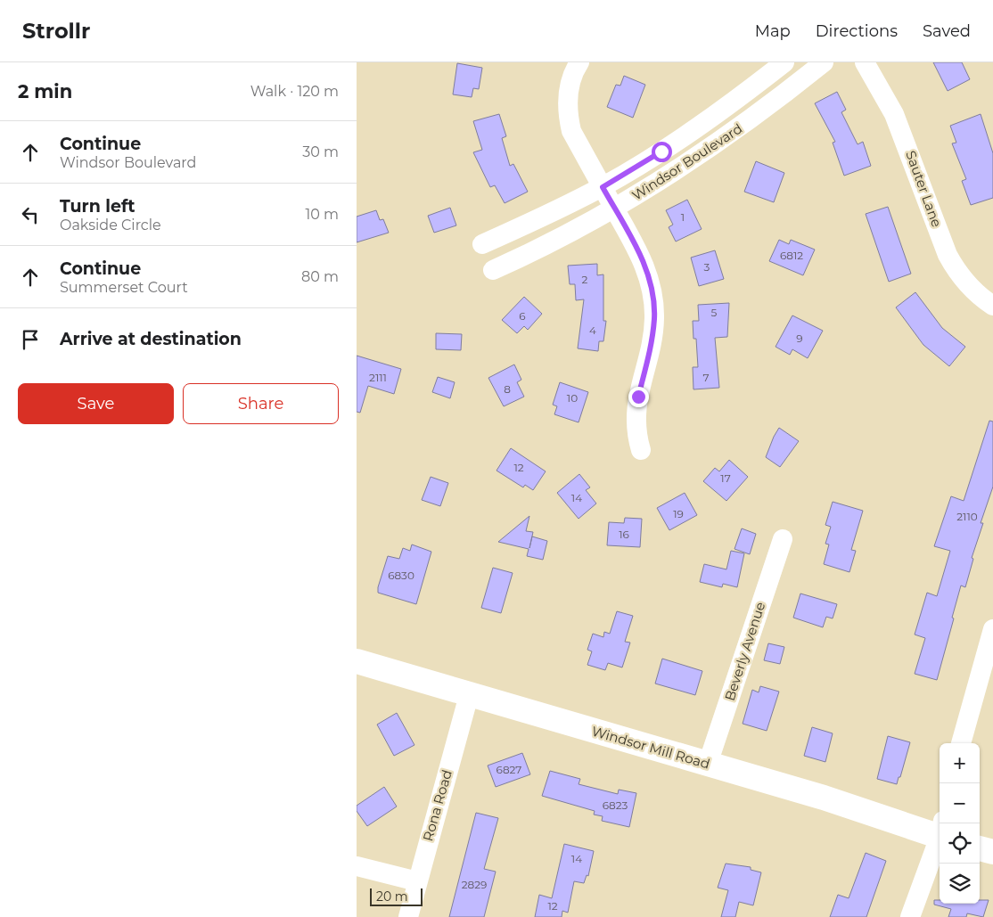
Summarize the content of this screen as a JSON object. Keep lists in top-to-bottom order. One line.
{"streets":{"main road":["Windsor Mill Road"],"street":["Windsor Boulevard","Sauter Lane","Beverly Avenue","Rona Road"]},"crossings":[["Beverly Avenue","Windsor Mill Road"],["Windsor Mill Road","Rona Road"]],"house_numbers":["1","6812","3","2","5","6","4","9","2111","7","8","10","12","17","14","19","2110","16","6830","6827","6823","14","2829","12"],"scale_bar":"20 m","page":{"header":"Strollr","nav":["Map","Directions","Saved"],"heading":["2 min","Walk · 120 m"],"list":[["Continue","Windsor Boulevard","30 m"],["Turn left","Oakside Circle","10 m"],["Continue","Summerset Court","80 m"],"Arrive at destination"],"buttons":["Save","Share"],"map_buttons":["+","−"],"scale":"20 m"}}
